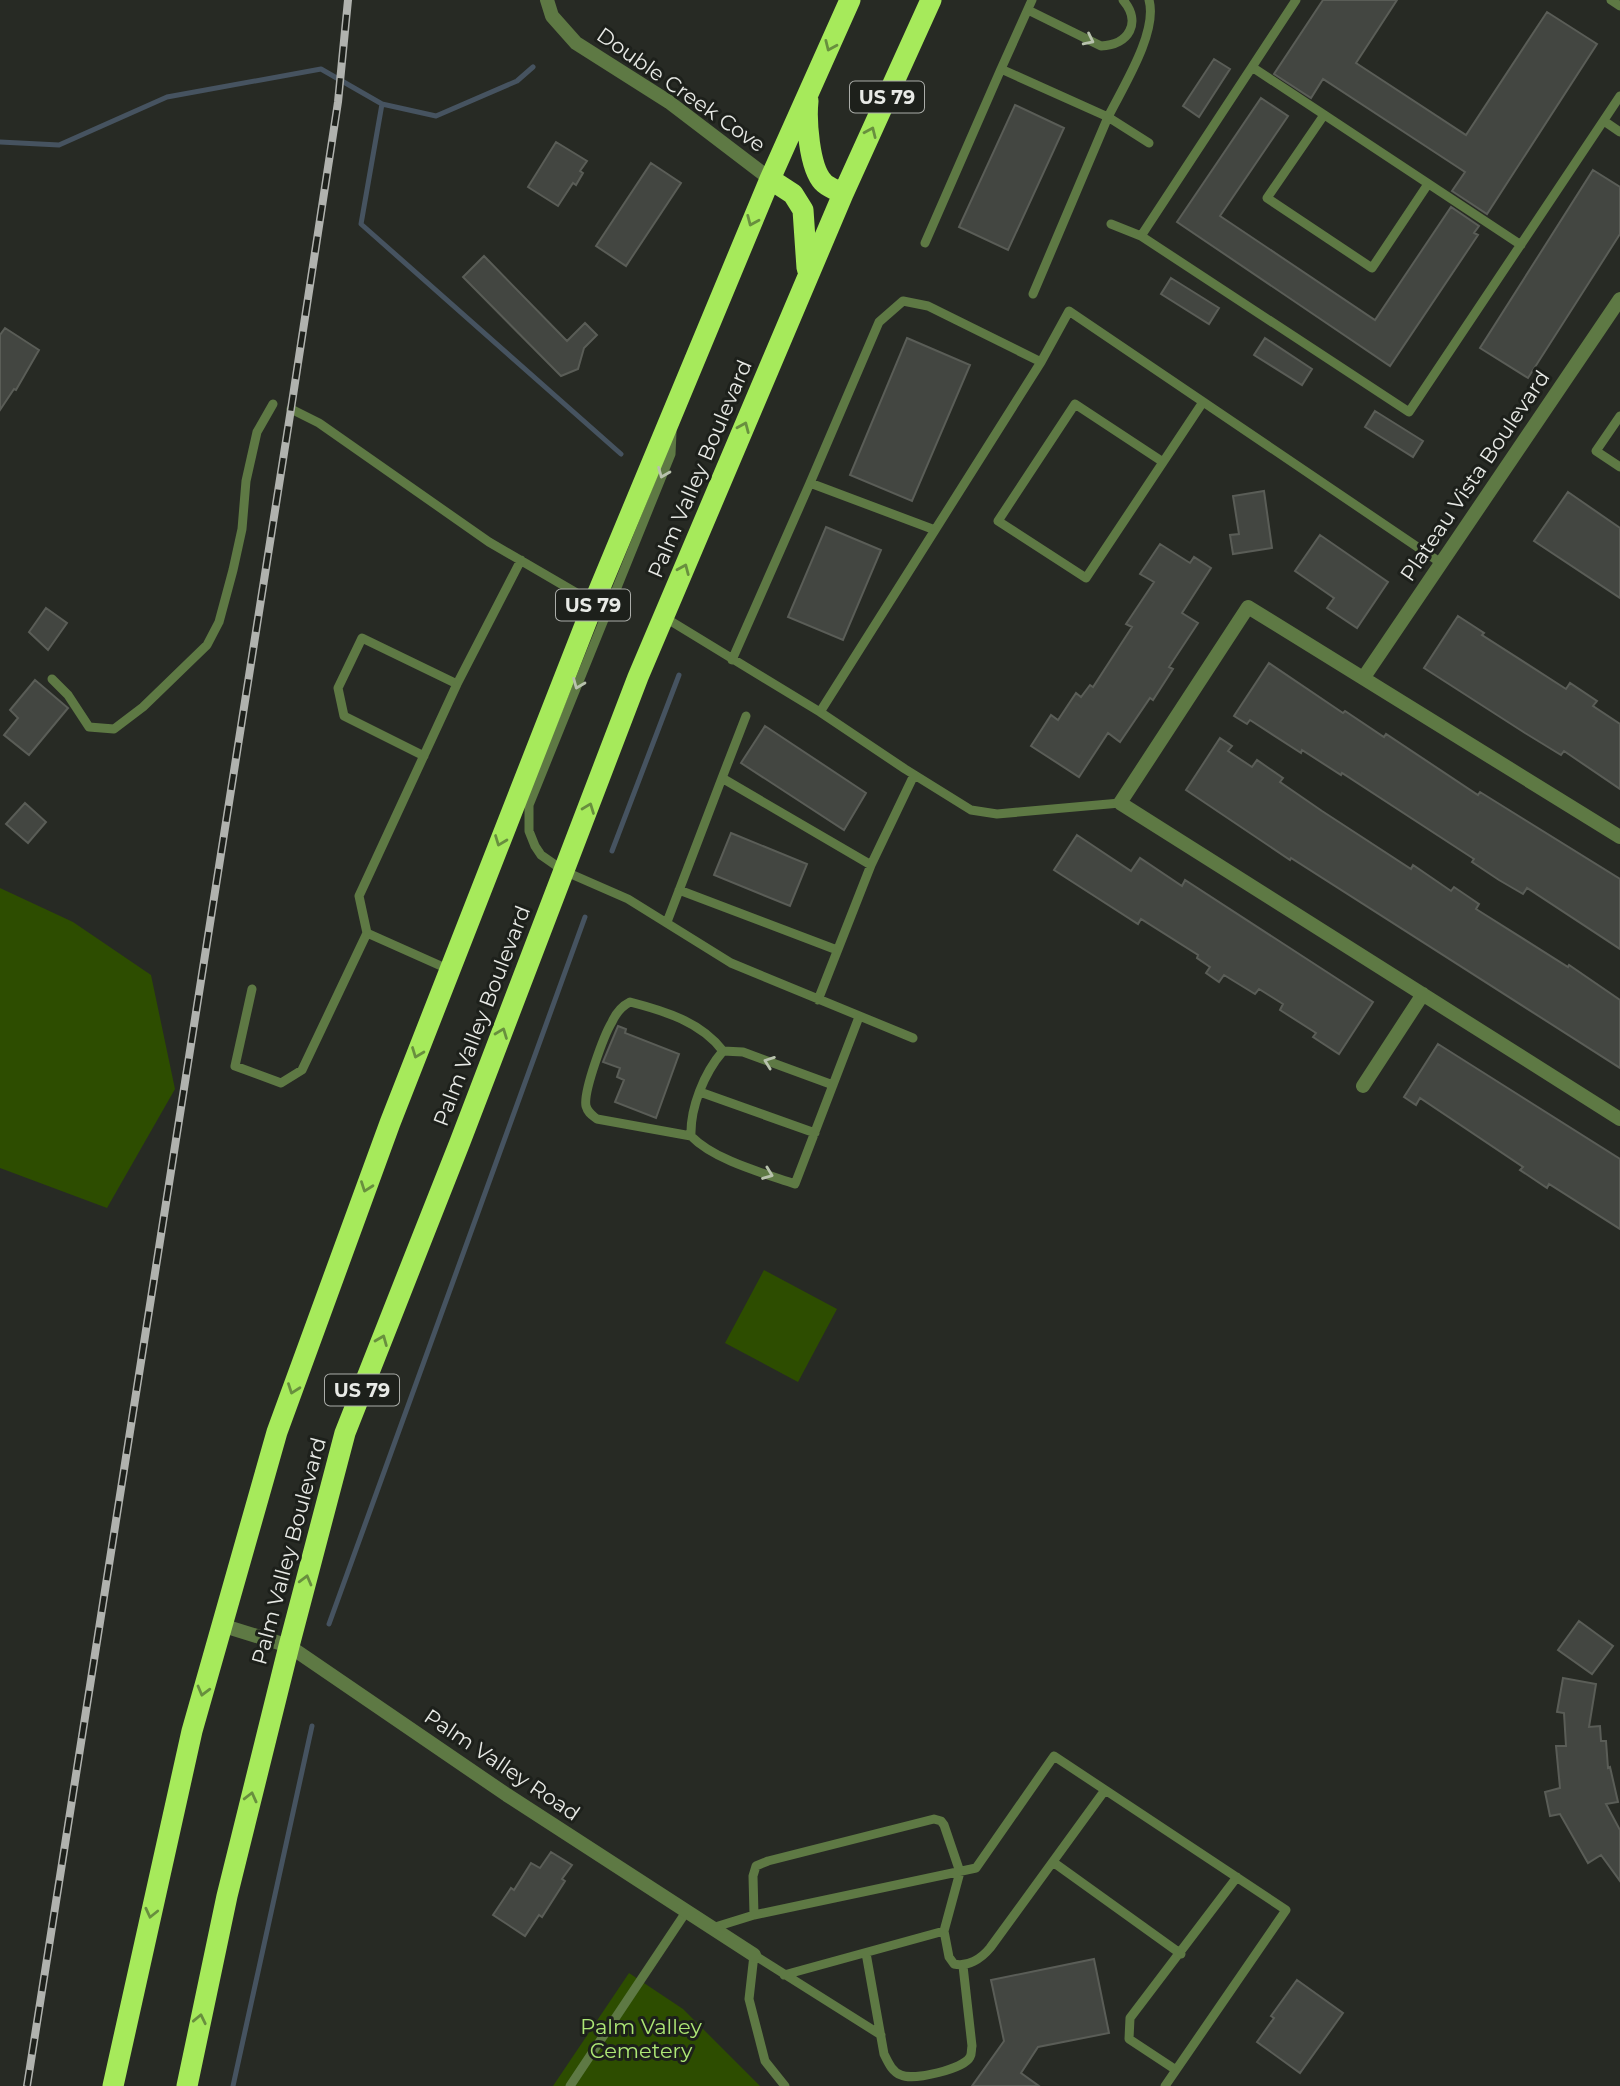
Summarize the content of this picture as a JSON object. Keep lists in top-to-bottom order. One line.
{"streets":{"highway":["US 79","Palm Valley Boulevard"],"street":["Double Creek Cove","Plateau Vista Boulevard","Palm Valley Road"]},"crossings":[["Double Creek Cove","Palm Valley Boulevard"],["Palm Valley Boulevard","Palm Valley Road"]],"parks":["Palm Valley Cemetery"]}
